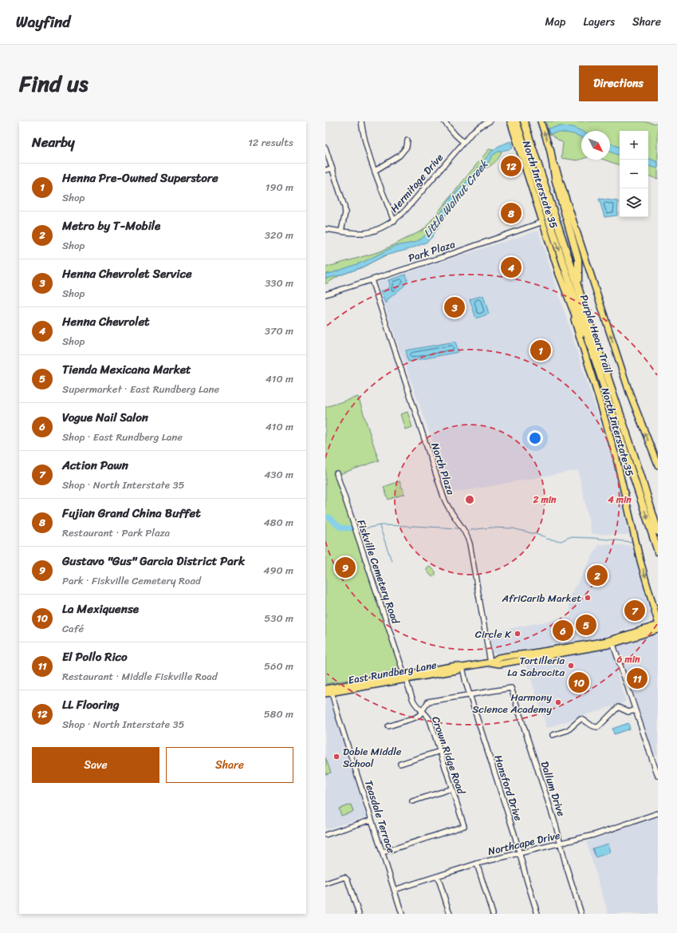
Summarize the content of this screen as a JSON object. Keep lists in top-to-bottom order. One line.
{"streets":{"highway":["Purple Heart Trail"],"main road":["North Interstate 35","East Rundberg Lane"],"street":["Hermitage Drive","Park Plaza","North Plaza","Fiskville Cemetery Road","Crown Ridge Road","Hansford Drive","Dallum Drive","Teasdale Terrace","Northcape Drive"]},"crossings":[["North Interstate 35","Park Plaza"],["Park Plaza","North Plaza"],["North Plaza","East Rundberg Lane"],["Fiskville Cemetery Road","East Rundberg Lane"],["Fiskville Cemetery Road","Crown Ridge Road"],["East Rundberg Lane","Crown Ridge Road"],["East Rundberg Lane","Hansford Drive"],["East Rundberg Lane","Teasdale Terrace"],["Crown Ridge Road","Teasdale Terrace"],["Hansford Drive","Dallum Drive"],["Hansford Drive","Northcape Drive"],["Dallum Drive","Northcape Drive"],["Teasdale Terrace","Northcape Drive"]],"water":["Little Walnut Creek"],"places":["AfriCarib Market","Circle K","Tortilleria La Sabrocita","Harmony Science Academy","Dobie Middle School"],"north":"bottom right","page":{"header":"Wayfind","nav":["Map","Layers","Share"],"title":"Find us","buttons":["Directions",["Save","Share"]],"heading":["Nearby","12 results"],"map_buttons":["+","−"],"pins":["12","8","4","3","1","9","2","7","5","6","11","10"],"list":[{"mark":"1","name":"Henna Pre-Owned Superstore","note":"Shop","value":"190 m"},{"mark":"2","name":"Metro by T-Mobile","note":"Shop","value":"320 m"},{"mark":"3","name":"Henna Chevrolet Service","note":"Shop","value":"330 m"},{"mark":"4","name":"Henna Chevrolet","note":"Shop","value":"370 m"},{"mark":"5","name":"Tienda Mexicana Market","note":"Supermarket · East Rundberg Lane","value":"410 m"},{"mark":"6","name":"Vogue Nail Salon","note":"Shop · East Rundberg Lane","value":"410 m"},{"mark":"7","name":"Action Pawn","note":"Shop · North Interstate 35","value":"430 m"},{"mark":"8","name":"Fujian Grand China Buffet","note":"Restaurant · Park Plaza","value":"480 m"},{"mark":"9","name":"Gustavo \"Gus\" Garcia District Park","note":"Park · Fiskville Cemetery Road","value":"490 m"},{"mark":"10","name":"La Mexiquense","note":"Café","value":"530 m"},{"mark":"11","name":"El Pollo Rico","note":"Restaurant · Middle Fiskville Road","value":"560 m"},{"mark":"12","name":"LL Flooring","note":"Shop · North Interstate 35","value":"580 m"}]},"rings":["2 min","4 min","6 min"]}
